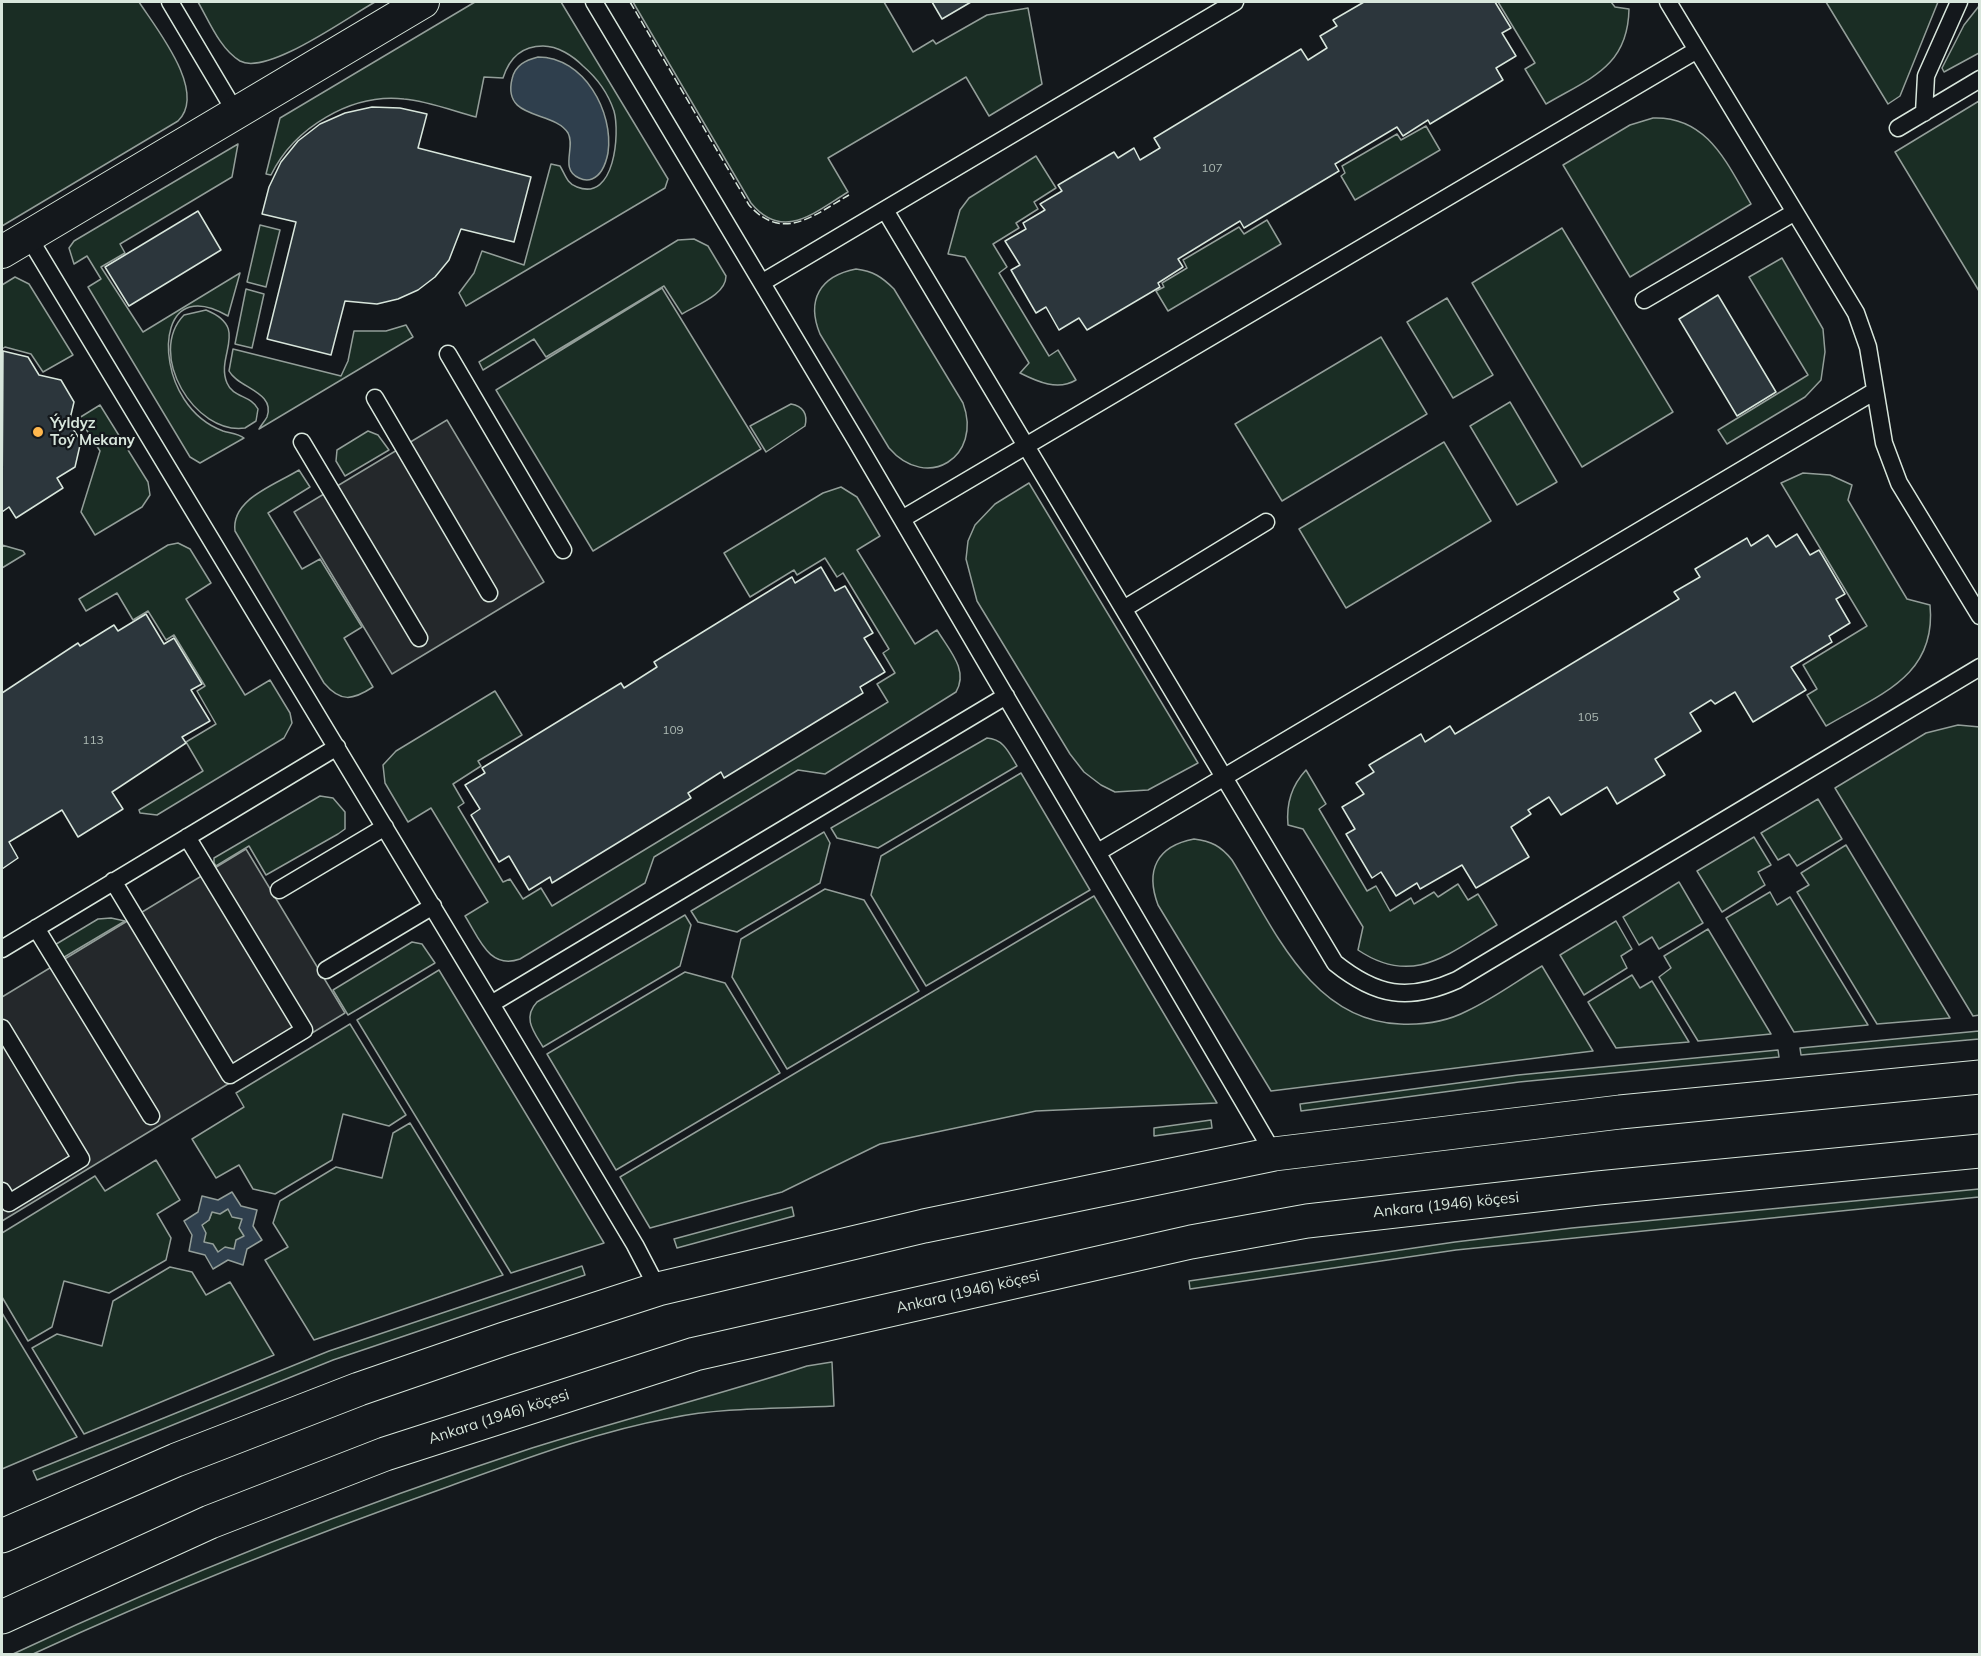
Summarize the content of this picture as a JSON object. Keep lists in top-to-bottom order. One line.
{"streets":{"main road":["Ankara (1946) köçesi"]},"places":["Ýyldyz Toý Mekany"],"house_numbers":["107","105","109","113"]}
